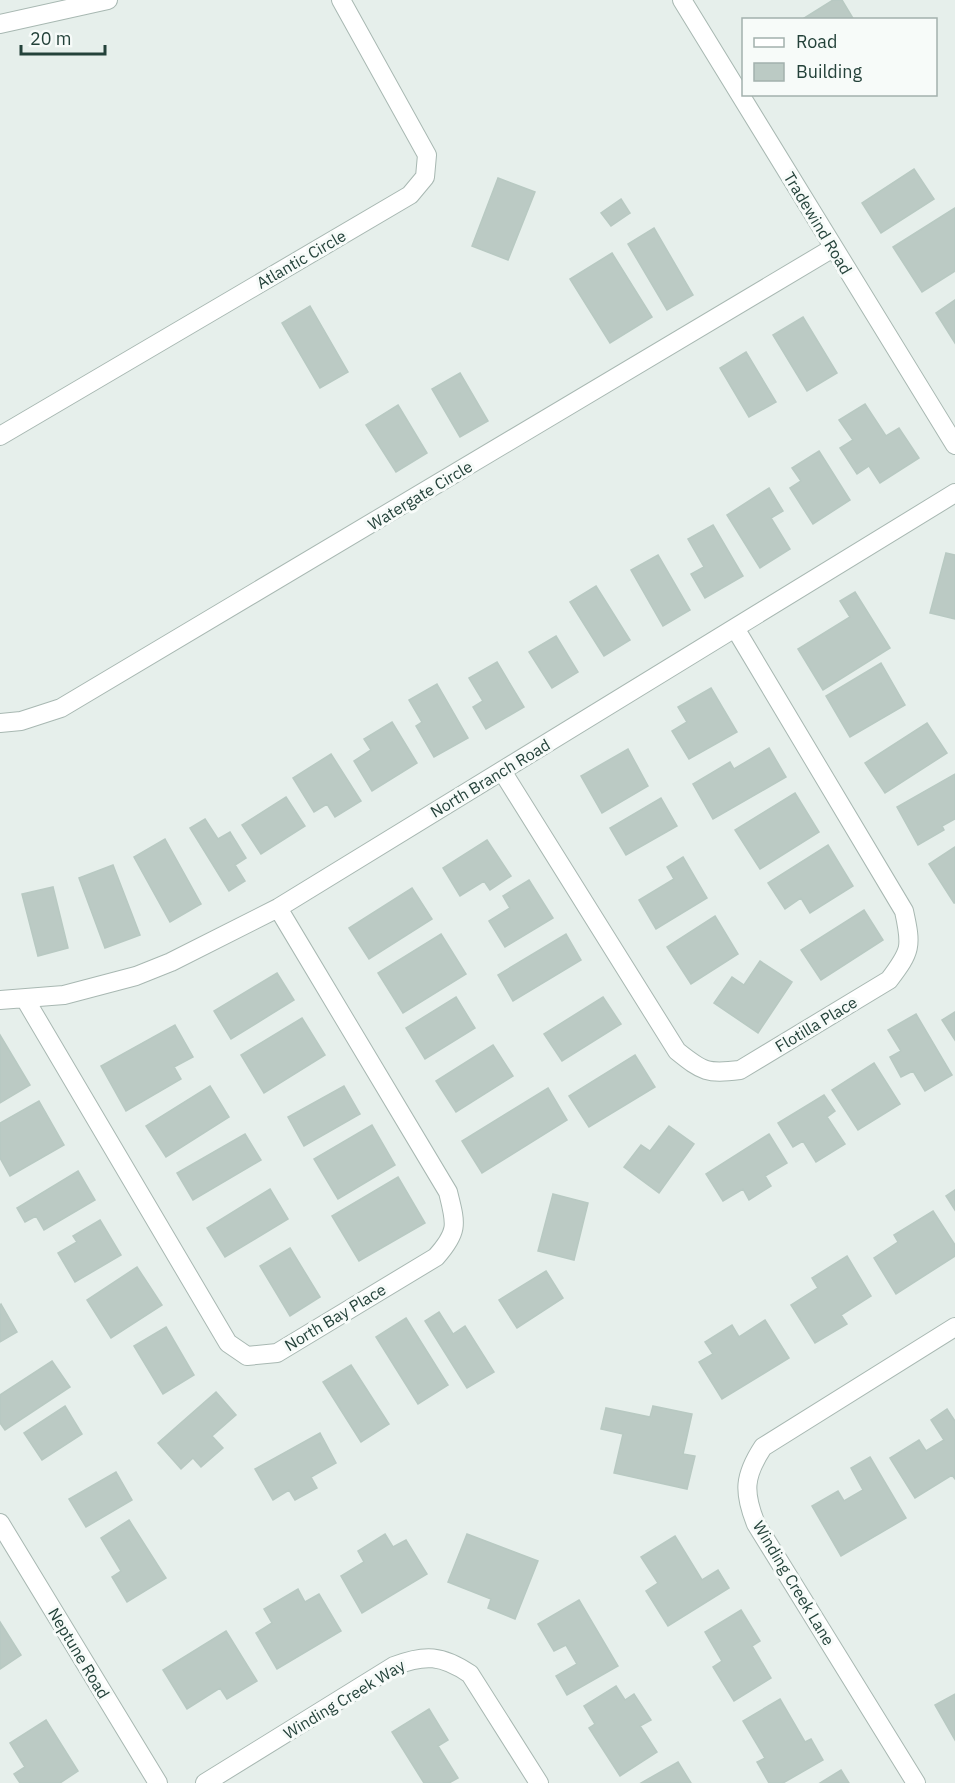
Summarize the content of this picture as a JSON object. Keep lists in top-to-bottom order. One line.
{"streets":{"street":["Tradewind Road","Atlantic Circle","Watergate Circle","North Branch Road","Flotilla Place","North Bay Place","Winding Creek Lane","Neptune Road","Winding Creek Way"]},"crossings":[["Tradewind Road","Watergate Circle"],["North Branch Road","Flotilla Place"],["North Branch Road","North Bay Place"]],"legend":["Road","Building"],"scale_bar":"20 m"}
